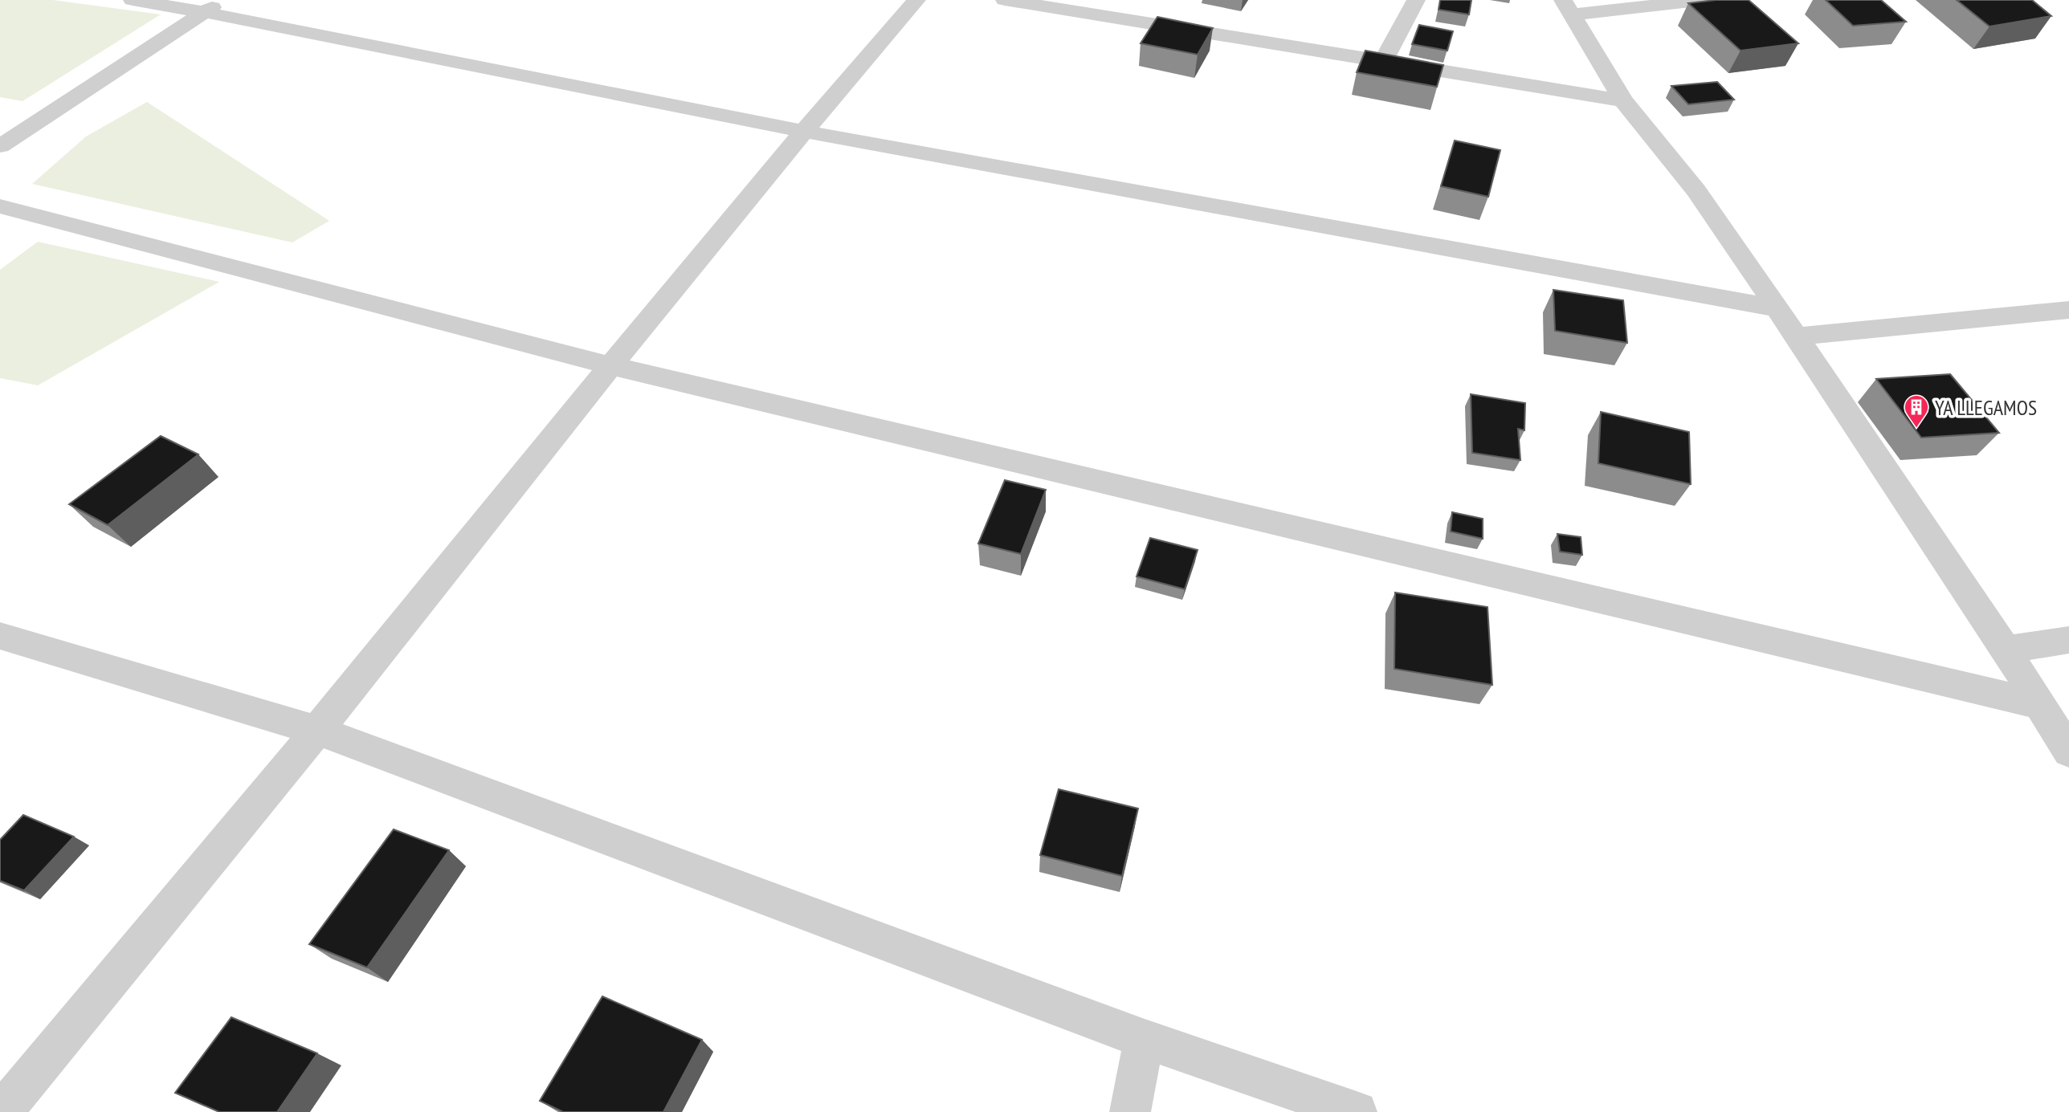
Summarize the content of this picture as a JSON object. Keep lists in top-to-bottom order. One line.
{"places":{"building":["YA LLEGAMOS"]}}
